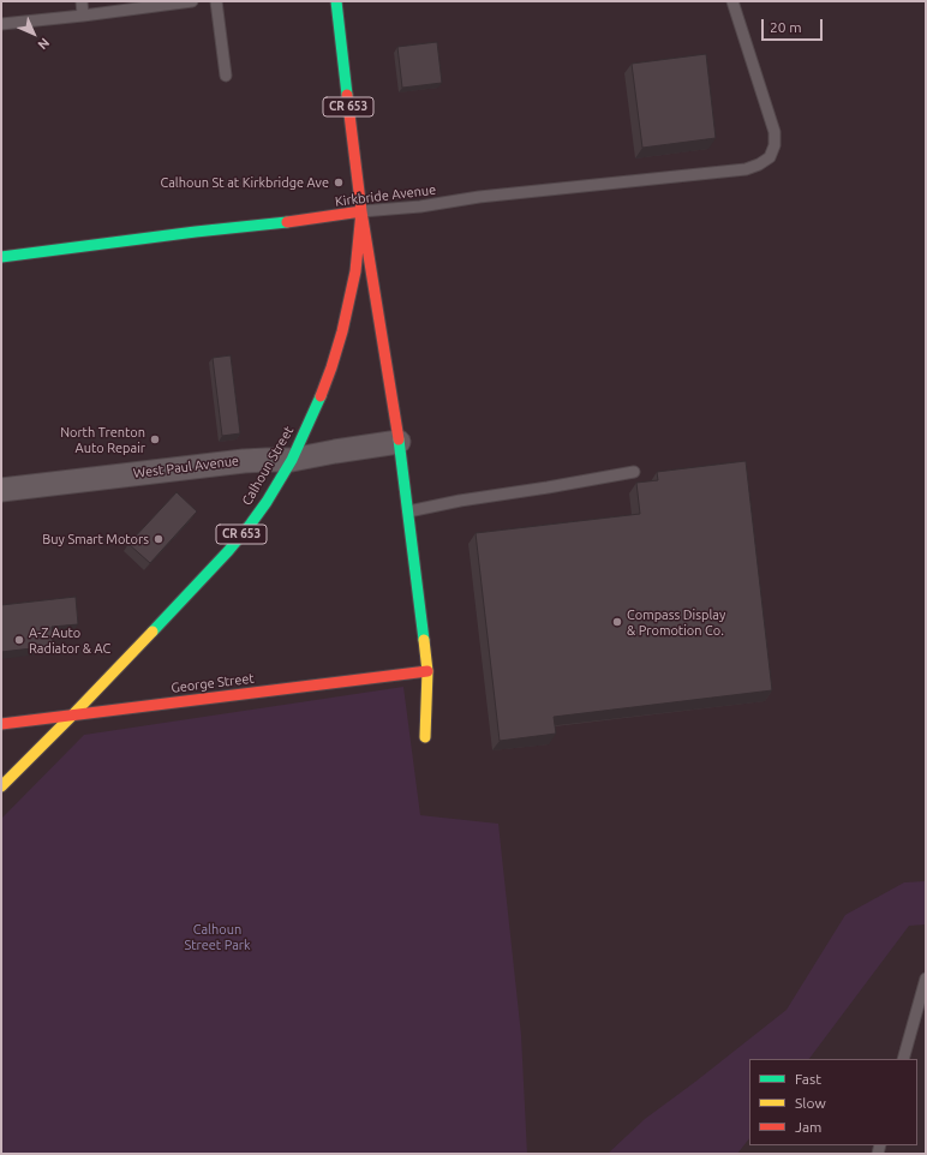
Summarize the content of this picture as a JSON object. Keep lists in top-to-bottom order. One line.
{"streets":{"street":["CR 653","Kirkbride Avenue","Calhoun Street","West Paul Avenue","George Street"]},"crossings":[["Kirkbride Avenue","Calhoun Street"],["Calhoun Street","West Paul Avenue"],["Calhoun Street","George Street"]],"parks":["Calhoun Street Park"],"places":["Calhoun St at Kirkbridge Ave","North Trenton Auto Repair","Buy Smart Motors","Compass Display & Promotion Co.","A-Z Auto Radiator & AC"],"legend":["Fast","Slow","Jam"],"scale_bar":"20 m","north":"bottom right"}
